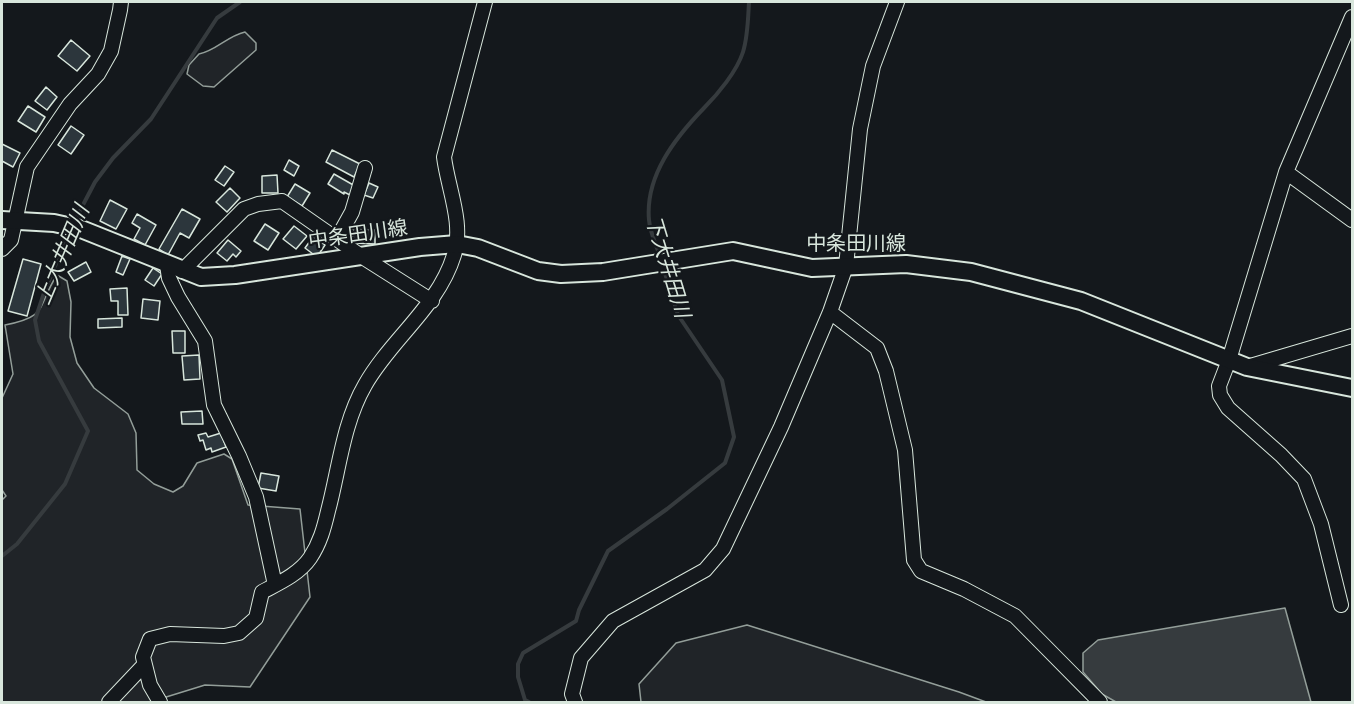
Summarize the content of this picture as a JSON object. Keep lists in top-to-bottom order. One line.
{"streets":{"main road":["中条田川線"]},"water":["上大井田川","下大井田川"]}
